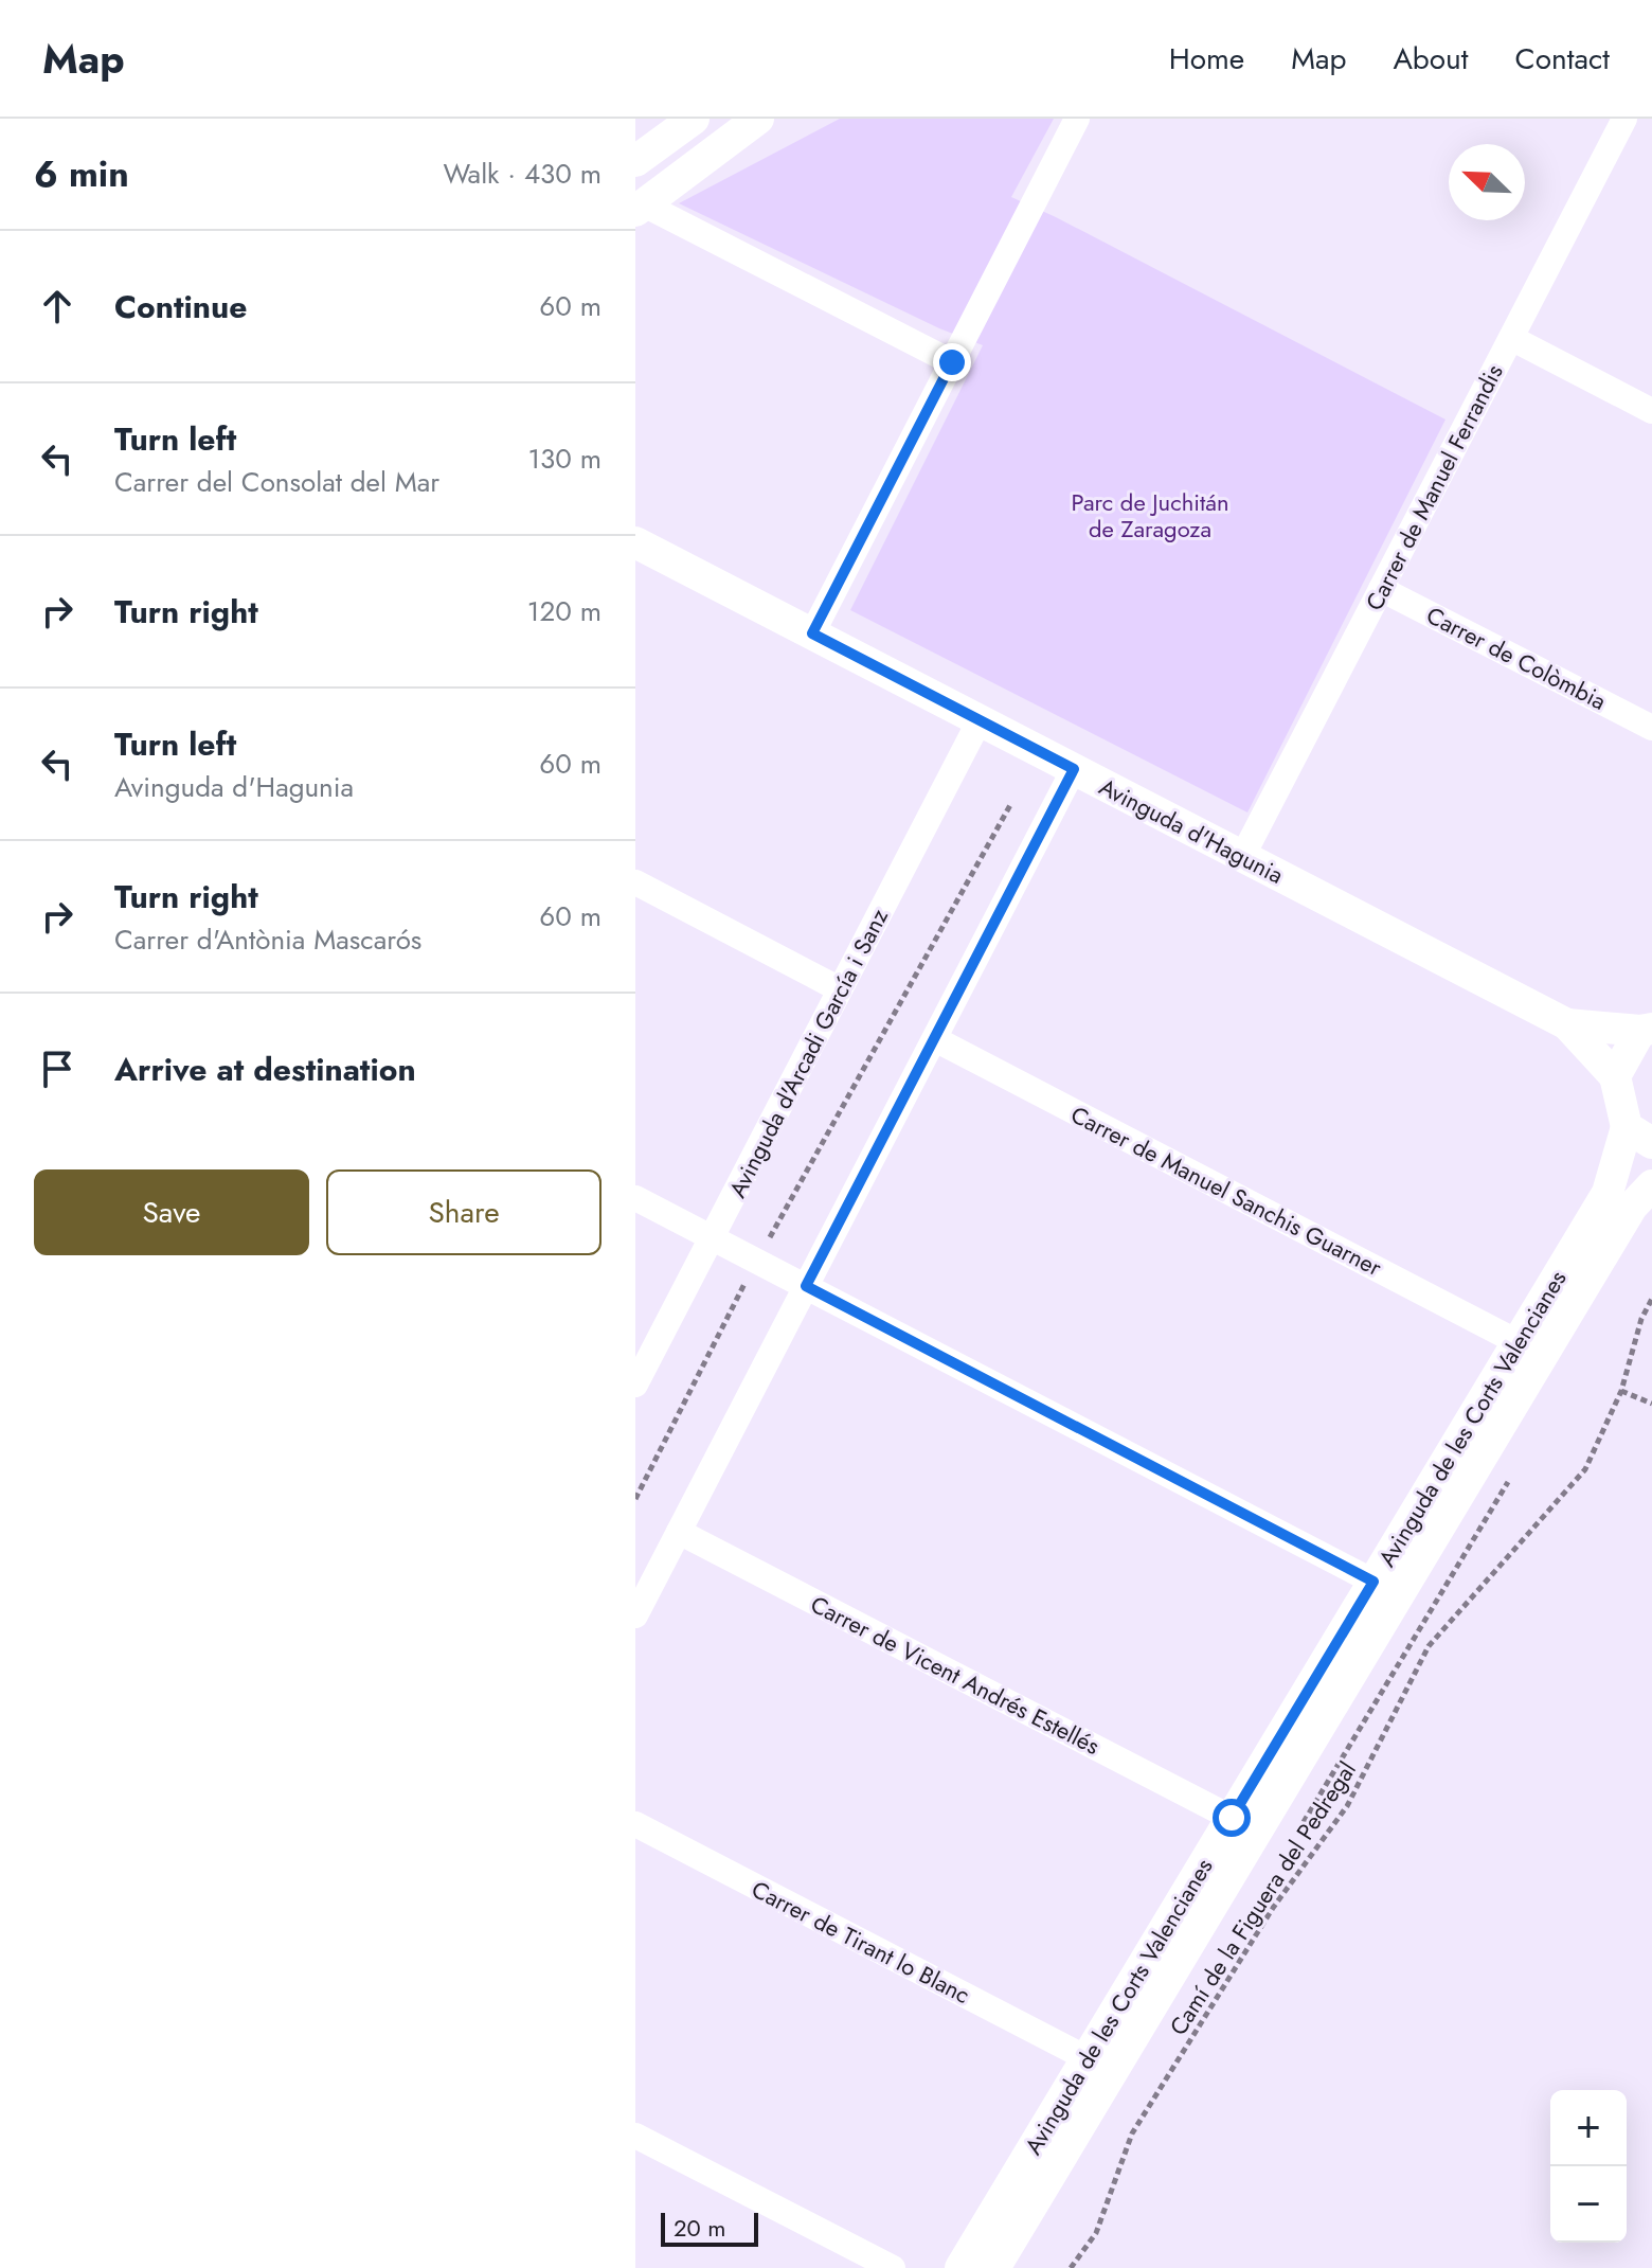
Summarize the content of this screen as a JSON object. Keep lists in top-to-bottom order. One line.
{"streets":{"street":["Carrer de Manuel Ferrandis","Carrer de Colòmbia","Avinguda d'Hagunia","Avinguda d'Arcadi García i Sanz","Carrer de Manuel Sanchis Guarner","Avinguda de les Corts Valencianes","Carrer de Vicent Andrés Estellés","Carrer de Tirant lo Blanc"],"path":["Camí de la Figuera del Pedregal"]},"crossings":[["Carrer de Manuel Ferrandis","Carrer de Colòmbia"],["Carrer de Manuel Ferrandis","Avinguda d'Hagunia"],["Avinguda d'Hagunia","Avinguda d'Arcadi García i Sanz"],["Carrer de Manuel Sanchis Guarner","Avinguda de les Corts Valencianes"],["Avinguda de les Corts Valencianes","Carrer de Vicent Andrés Estellés"],["Avinguda de les Corts Valencianes","Carrer de Tirant lo Blanc"]],"parks":["Parc de Juchitán de Zaragoza"],"scale_bar":"20 m","north":"top left","page":{"header":"Map","nav":["Home","Map","About","Contact"],"heading":["6 min","Walk · 430 m"],"list":[["Continue","60 m"],["Turn left","Carrer del Consolat del Mar","130 m"],["Turn right","120 m"],["Turn left","Avinguda d'Hagunia","60 m"],["Turn right","Carrer d'Antònia Mascarós","60 m"],"Arrive at destination"],"buttons":["Save","Share"],"map_buttons":["+","−"],"scale":"20 m"}}
